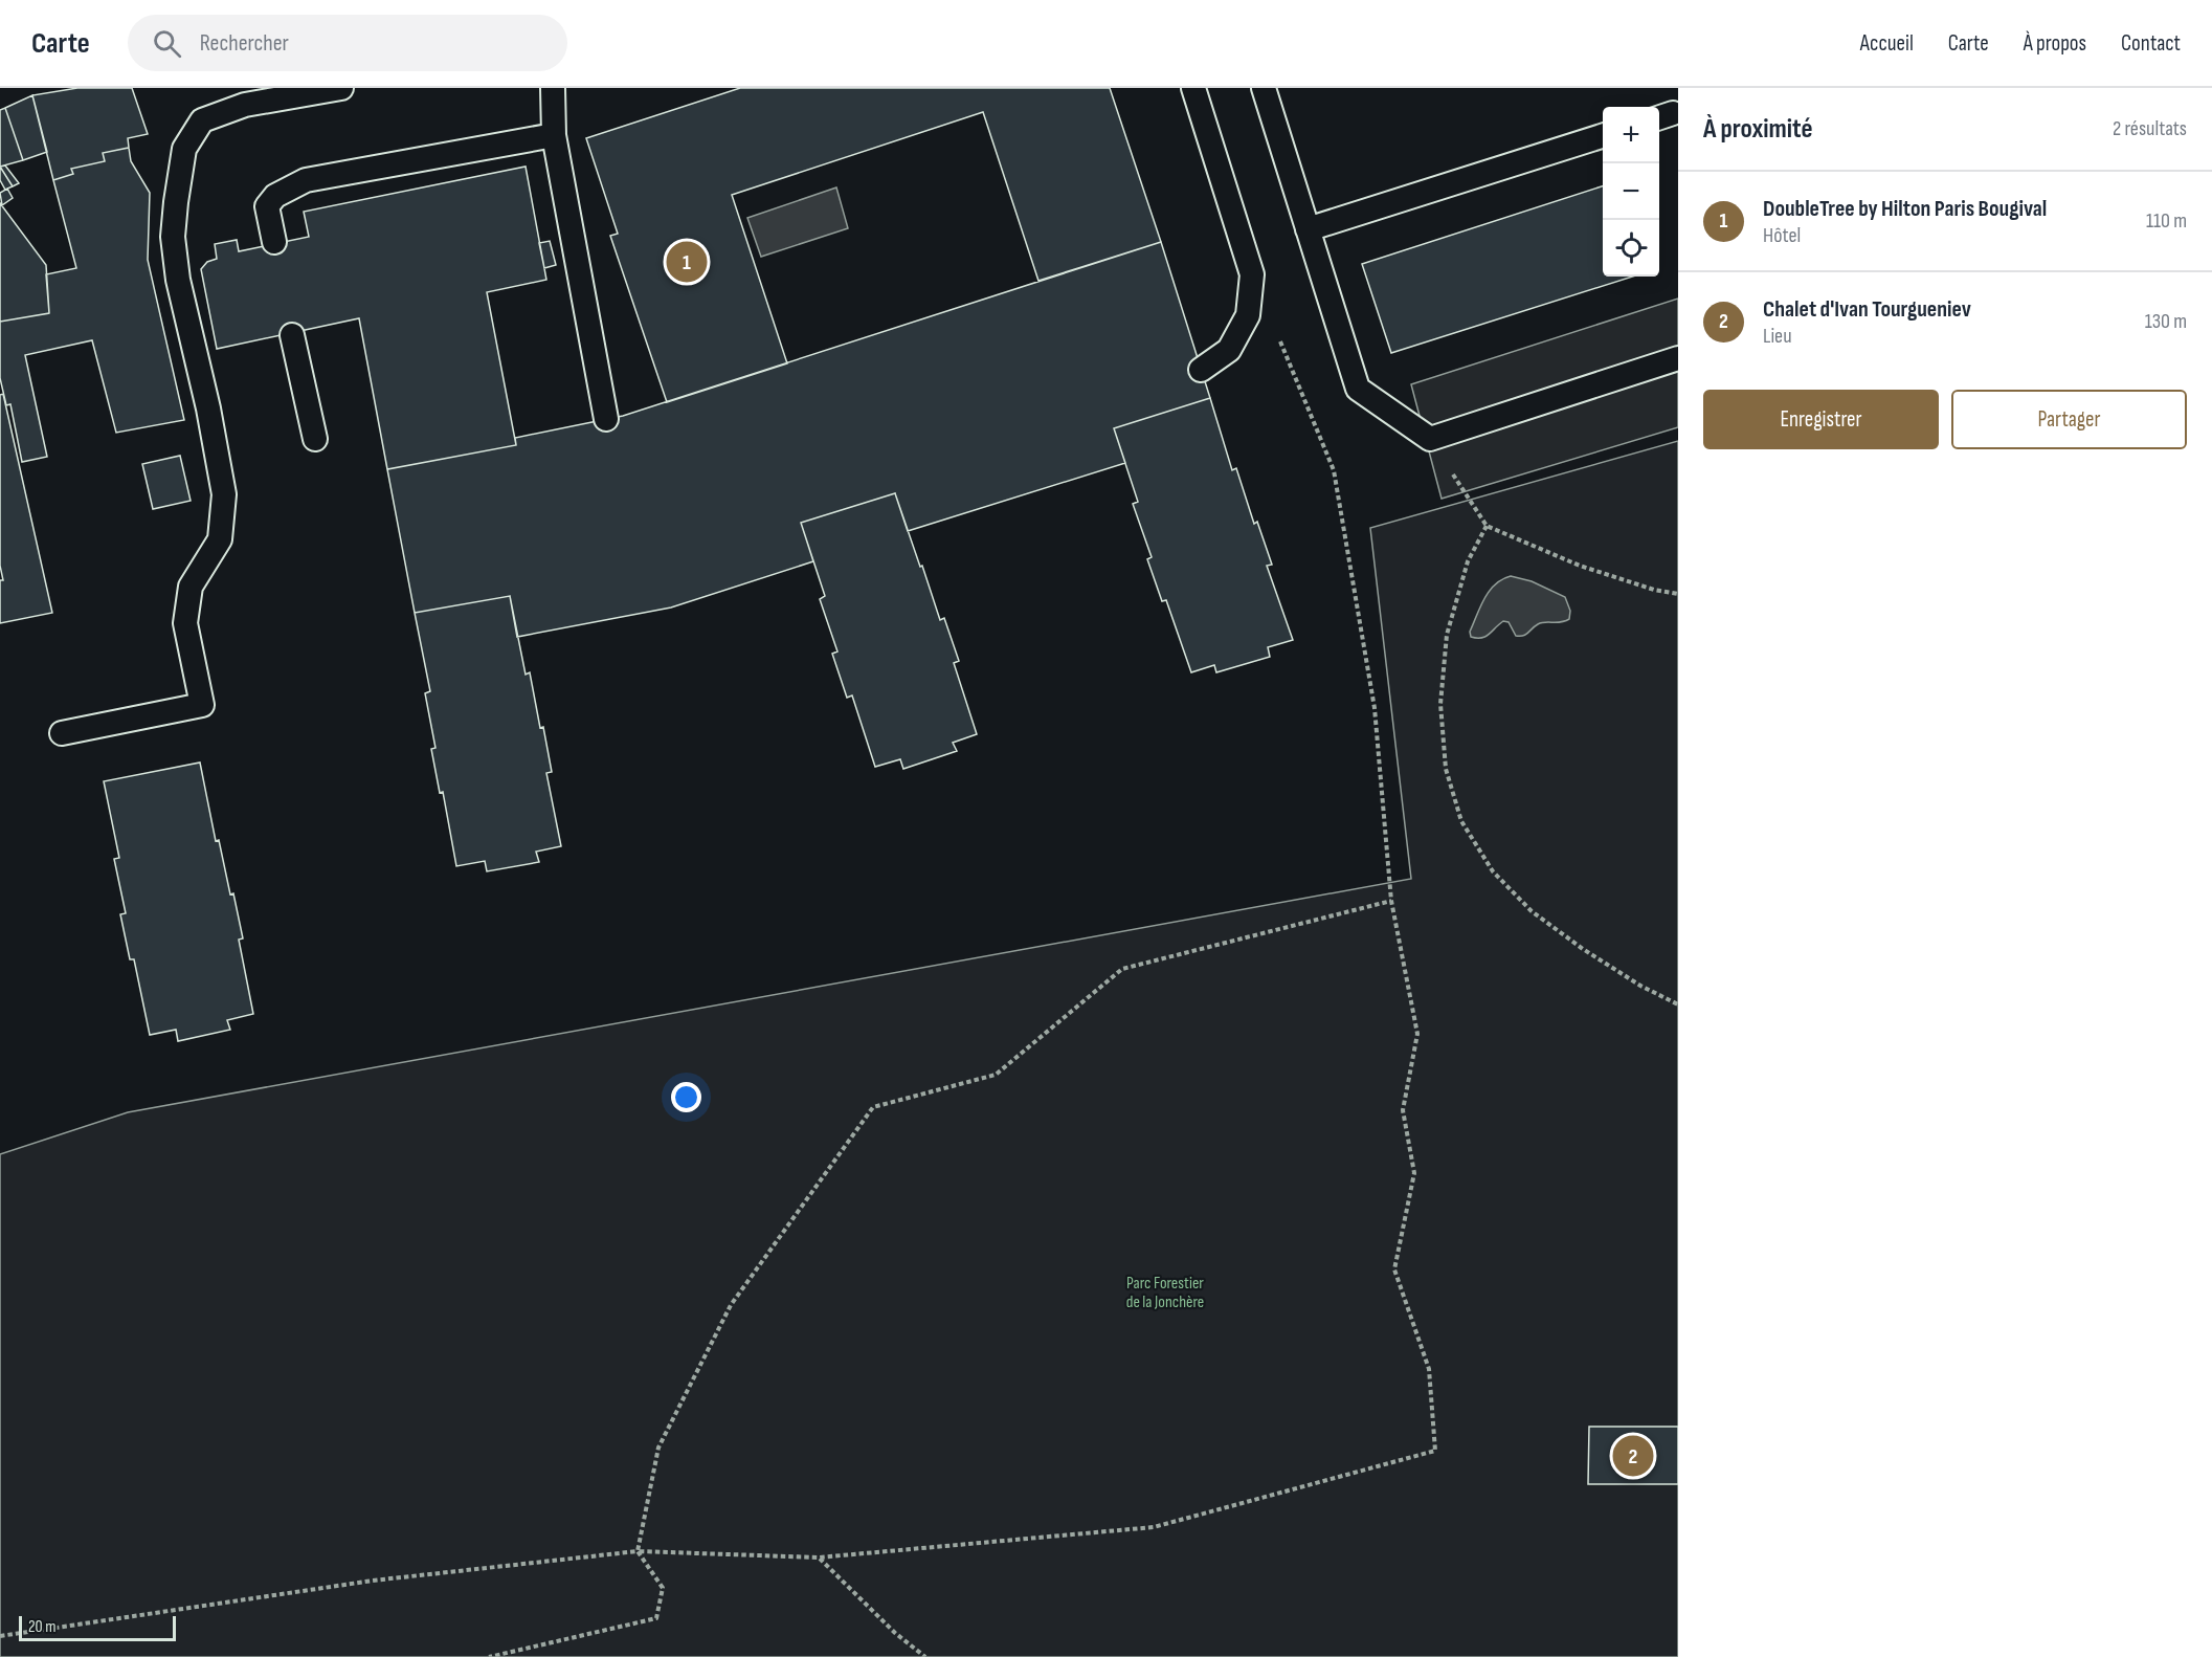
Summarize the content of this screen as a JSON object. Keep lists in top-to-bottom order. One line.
{"parks":["Parc Forestier de la Jonchère"],"scale_bar":"20 m","page":{"header":"Carte","search":"Rechercher","nav":["Accueil","Carte","À propos","Contact"],"heading":["À proximité","2 résultats"],"map_buttons":["+","−"],"list":[{"mark":"1","name":"DoubleTree by Hilton Paris Bougival","note":"Hôtel","value":"110 m"},{"mark":"2","name":"Chalet d'Ivan Tourgueniev","note":"Lieu","value":"130 m"}],"pins":["1","2"],"buttons":["Enregistrer","Partager"],"scale":"20 m"}}
